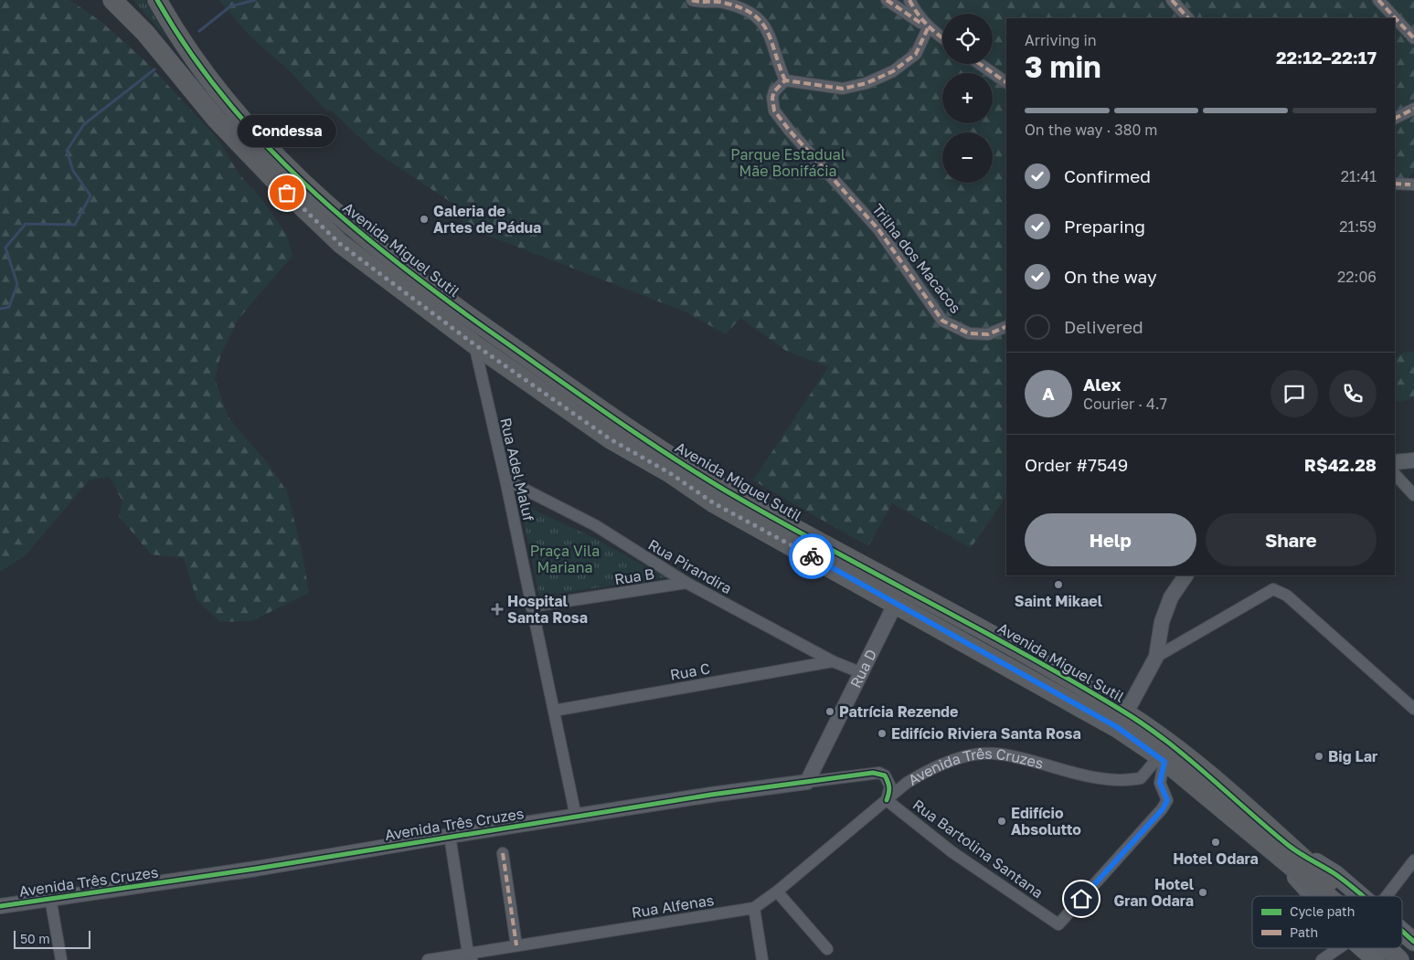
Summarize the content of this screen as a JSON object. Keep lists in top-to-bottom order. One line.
{"streets":{"highway":["Avenida Miguel Sutil"],"street":["Trilha dos Macacos","Rua Adel Maluf","Rua Pirandira","Rua B","Rua D","Rua C","Avenida Três Cruzes","Rua Bartolina Santana","Rua Alfenas"]},"crossings":[["Avenida Miguel Sutil","Rua Adel Maluf"],["Avenida Miguel Sutil","Rua D"],["Avenida Miguel Sutil","Rua Bartolina Santana"],["Rua Adel Maluf","Rua Pirandira"],["Rua Adel Maluf","Rua B"],["Rua Adel Maluf","Rua C"],["Rua Adel Maluf","Avenida Três Cruzes"],["Rua Pirandira","Rua B"],["Rua Pirandira","Rua D"],["Rua Pirandira","Rua C"],["Rua D","Avenida Três Cruzes"],["Avenida Três Cruzes","Rua Bartolina Santana"],["Avenida Três Cruzes","Rua Alfenas"],["Rua Bartolina Santana","Rua Alfenas"]],"parks":["Parque Estadual Mãe Bonifácia","Praça Vila Mariana"],"places":{"other":["Condessa","Galeria de Artes de Pádua","Saint Mikael","Patrícia Rezende","Edifício Riviera Santa Rosa","Big Lar","Edifício Absolutto","Hotel Odara","Hotel Gran Odara"],"health":["Hospital Santa Rosa"]},"legend":["Cycle path","Path"],"scale_bar":"50 m","page":{"map_buttons":["+","−"],"heading":["3 min","Arriving in","22:12–22:17"],"panel":["Alex","Courier · 4.7","Order #7549","R$42.28"],"bar":"On the way · 380 m","bubble":"Condessa","list":[["Confirmed","21:41"],["Preparing","21:59"],["On the way","22:06"],"Delivered"],"round":"A","buttons":["Help","Share"],"scale":"50 m"}}
